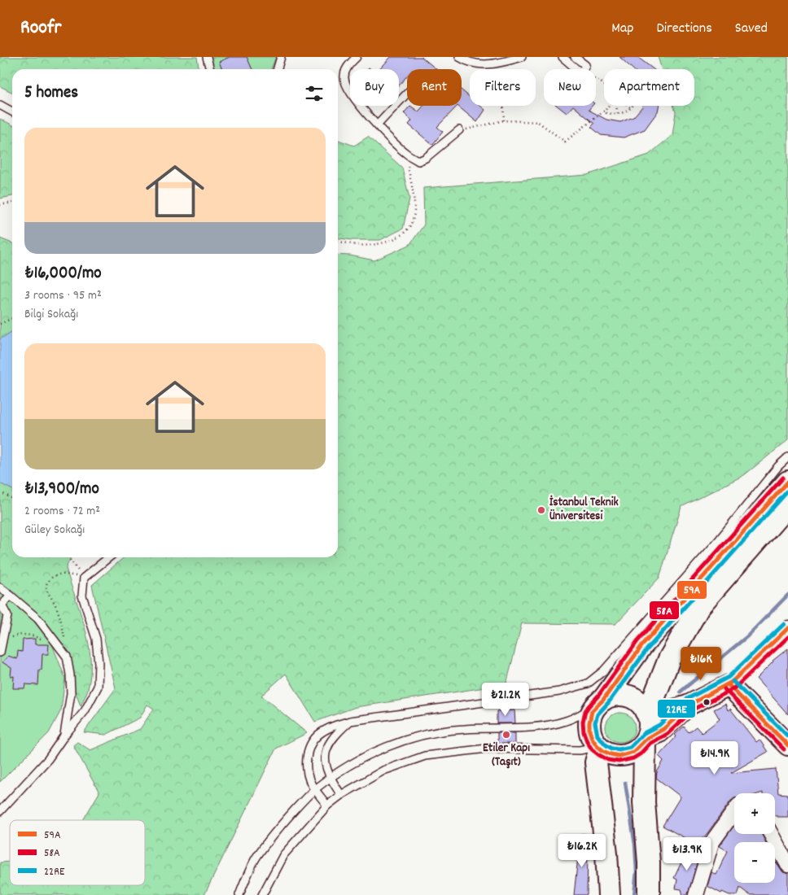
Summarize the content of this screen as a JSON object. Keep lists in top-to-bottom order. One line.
{"places":["İstanbul Teknik Üniversitesi","Etiler Kapı (Taşıt)"],"lines":["transit line 58A","transit line 59A","transit line 22RE"],"legend":["59A","58A","22RE"],"page":{"header":"Roofr","nav":["Map","Directions","Saved"],"chip":["Buy","Rent","Filters","New","Apartment"],"heading":"5 homes","list":[{"name":"₺16,000/mo","note":"3 rooms · 95 m² · Bilgi Sokağı"},{"name":"₺13,900/mo","note":"2 rooms · 72 m² · Güley Sokağı"}],"price":["₺16K","₺21.2K","₺14.9K","₺16.2K","₺13.9K"],"map_buttons":["+","−"]}}
